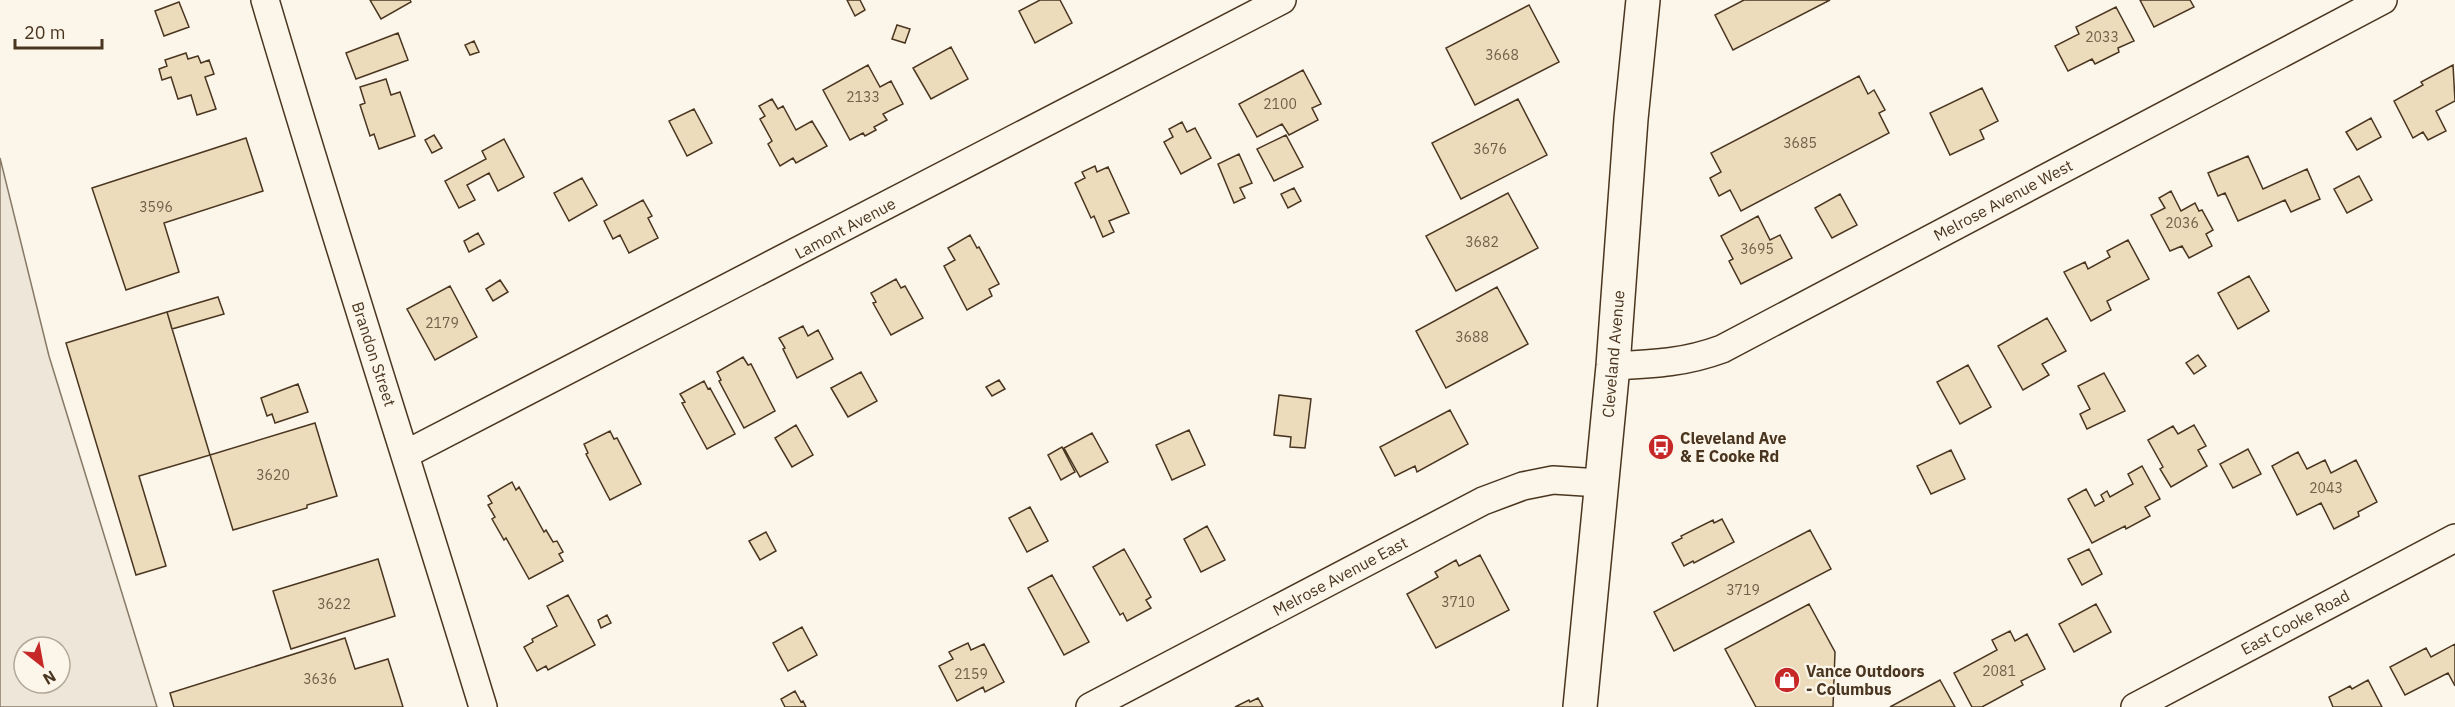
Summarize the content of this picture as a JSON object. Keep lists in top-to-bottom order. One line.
{"streets":{"main road":["Cleveland Avenue"],"street":["Melrose Avenue West","Lamont Avenue","Brandon Street","Melrose Avenue East","East Cooke Road"]},"crossings":[["Melrose Avenue West","Cleveland Avenue"],["Lamont Avenue","Brandon Street"],["Cleveland Avenue","Melrose Avenue East"]],"places":{"bus stop":["Cleveland Ave & E Cooke Rd"],"shop":["Vance Outdoors - Columbus"]},"house_numbers":["2033","3668","2133","2100","3685","3676","3596","2036","3682","3695","2179","3688","3620","2043","3719","3710","3622","2081","2159","3636"],"scale_bar":"20 m","north":"bottom right"}
